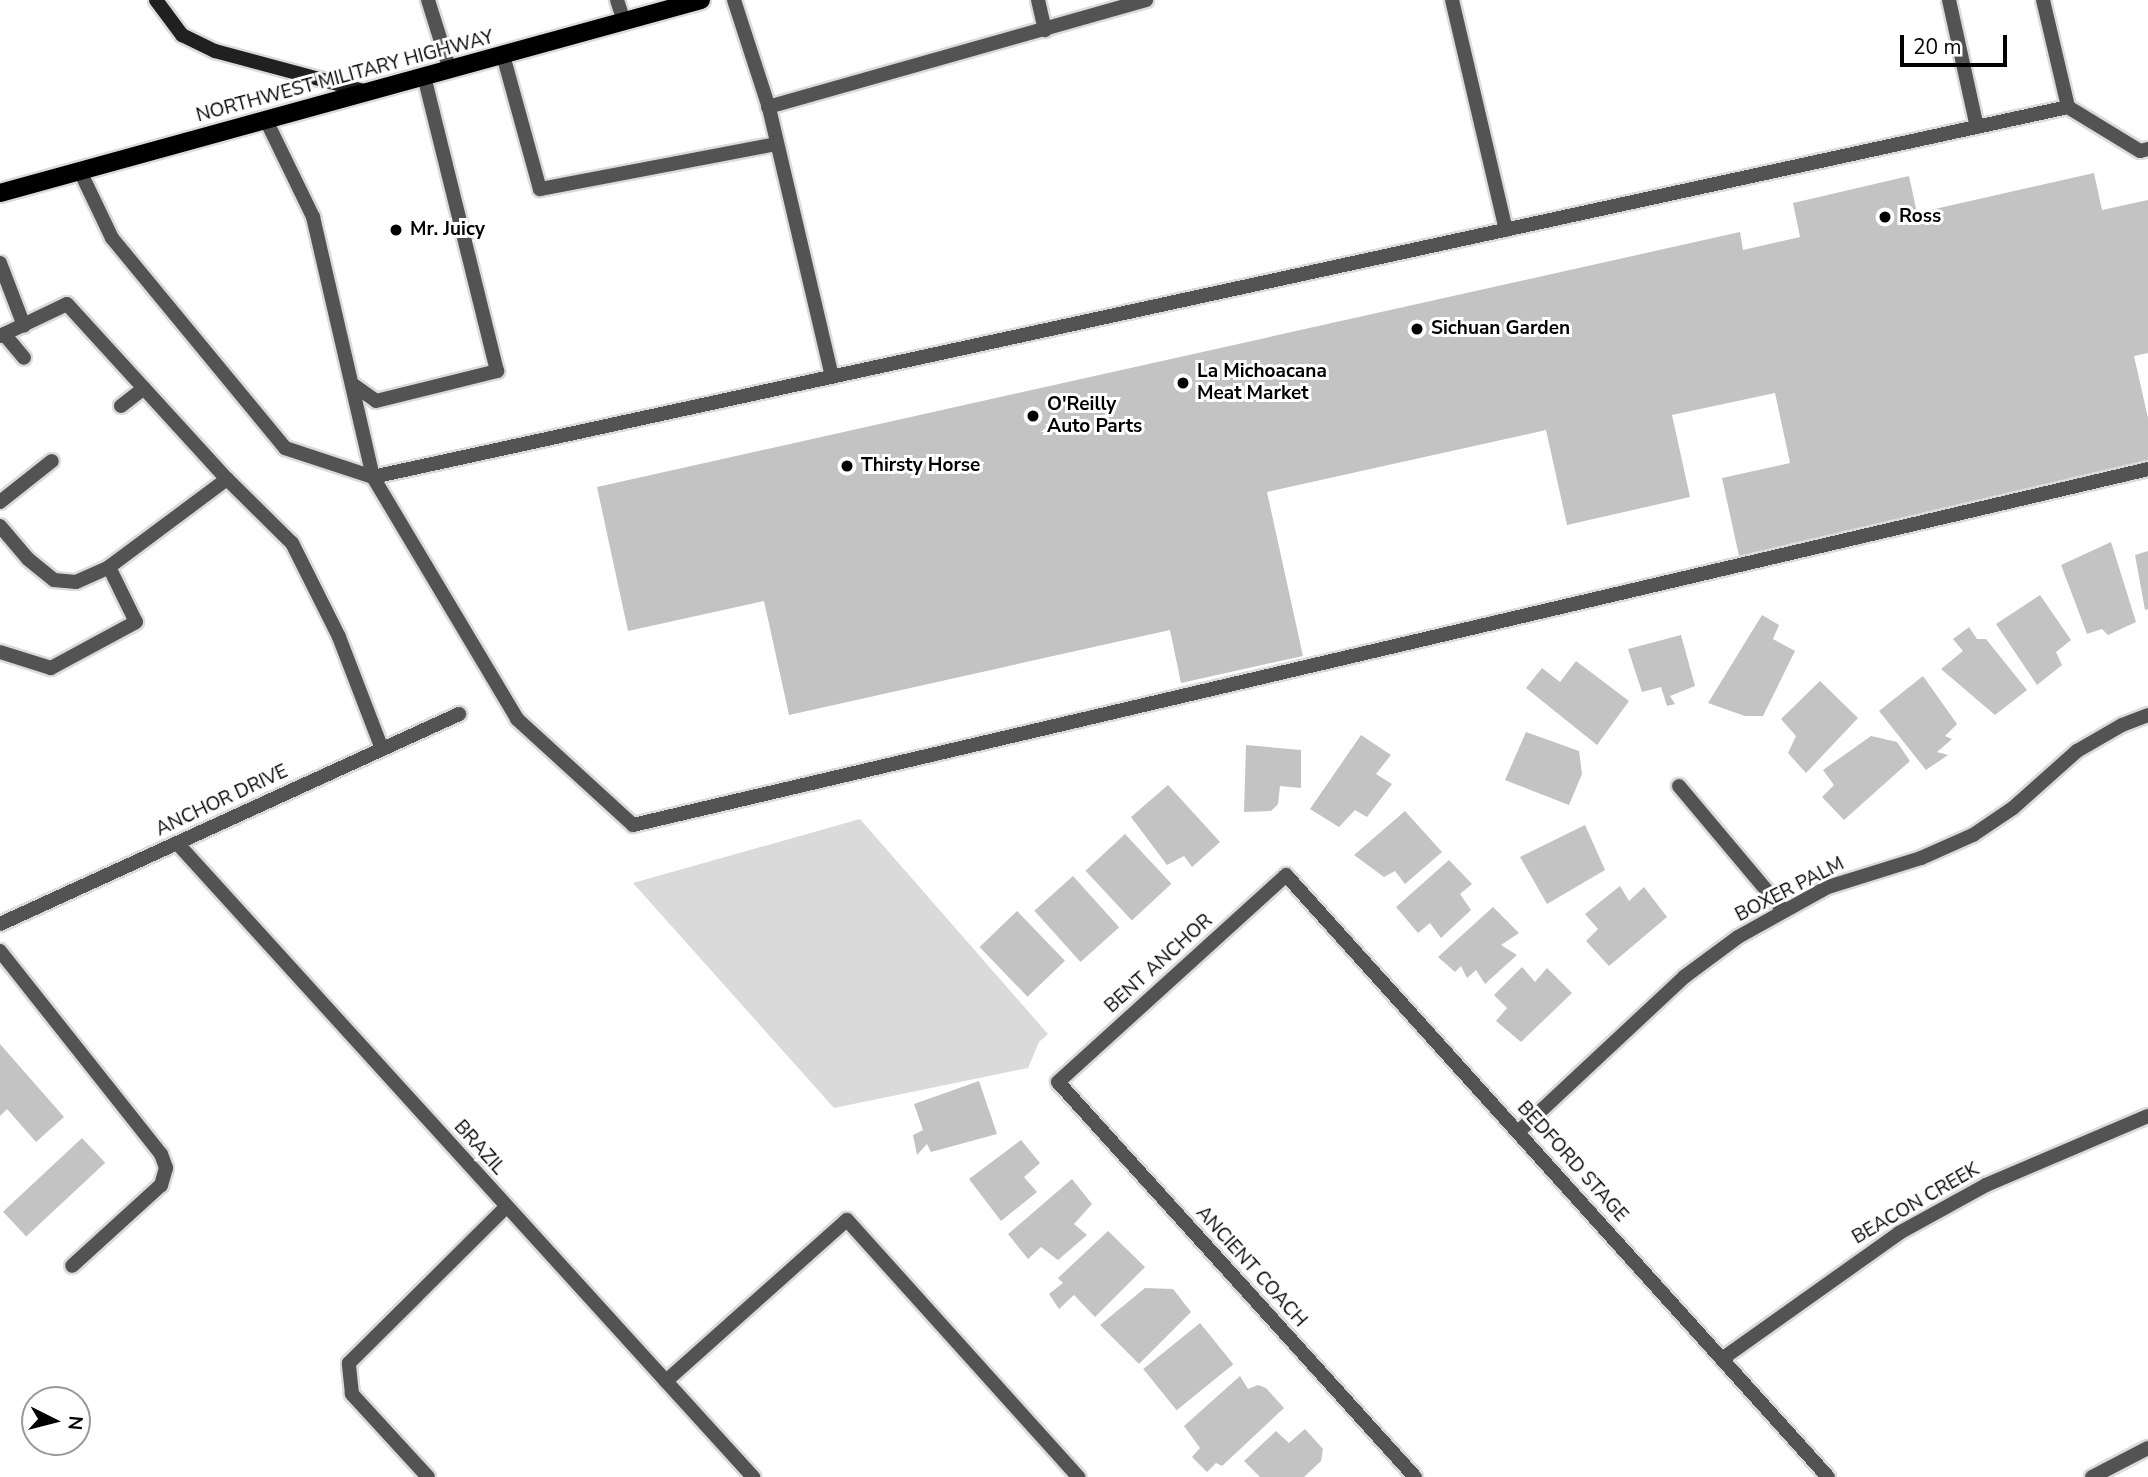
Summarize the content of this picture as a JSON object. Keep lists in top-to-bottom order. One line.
{"streets":{"main road":["NORTHWEST MILITARY HIGHWAY"],"street":["ANCHOR DRIVE","BOXER PALM","BENT ANCHOR","BRAZIL","BEDFORD STAGE","BEACON CREEK","ANCIENT COACH"]},"crossings":[["ANCHOR DRIVE","BRAZIL"],["BOXER PALM","BEDFORD STAGE"],["BENT ANCHOR","BEDFORD STAGE"],["BENT ANCHOR","ANCIENT COACH"],["BEDFORD STAGE","BEACON CREEK"]],"places":["Ross","Mr. Juicy","Sichuan Garden","La Michoacana Meat Market","O'Reilly Auto Parts","Thirsty Horse"],"scale_bar":"20 m","north":"right"}
